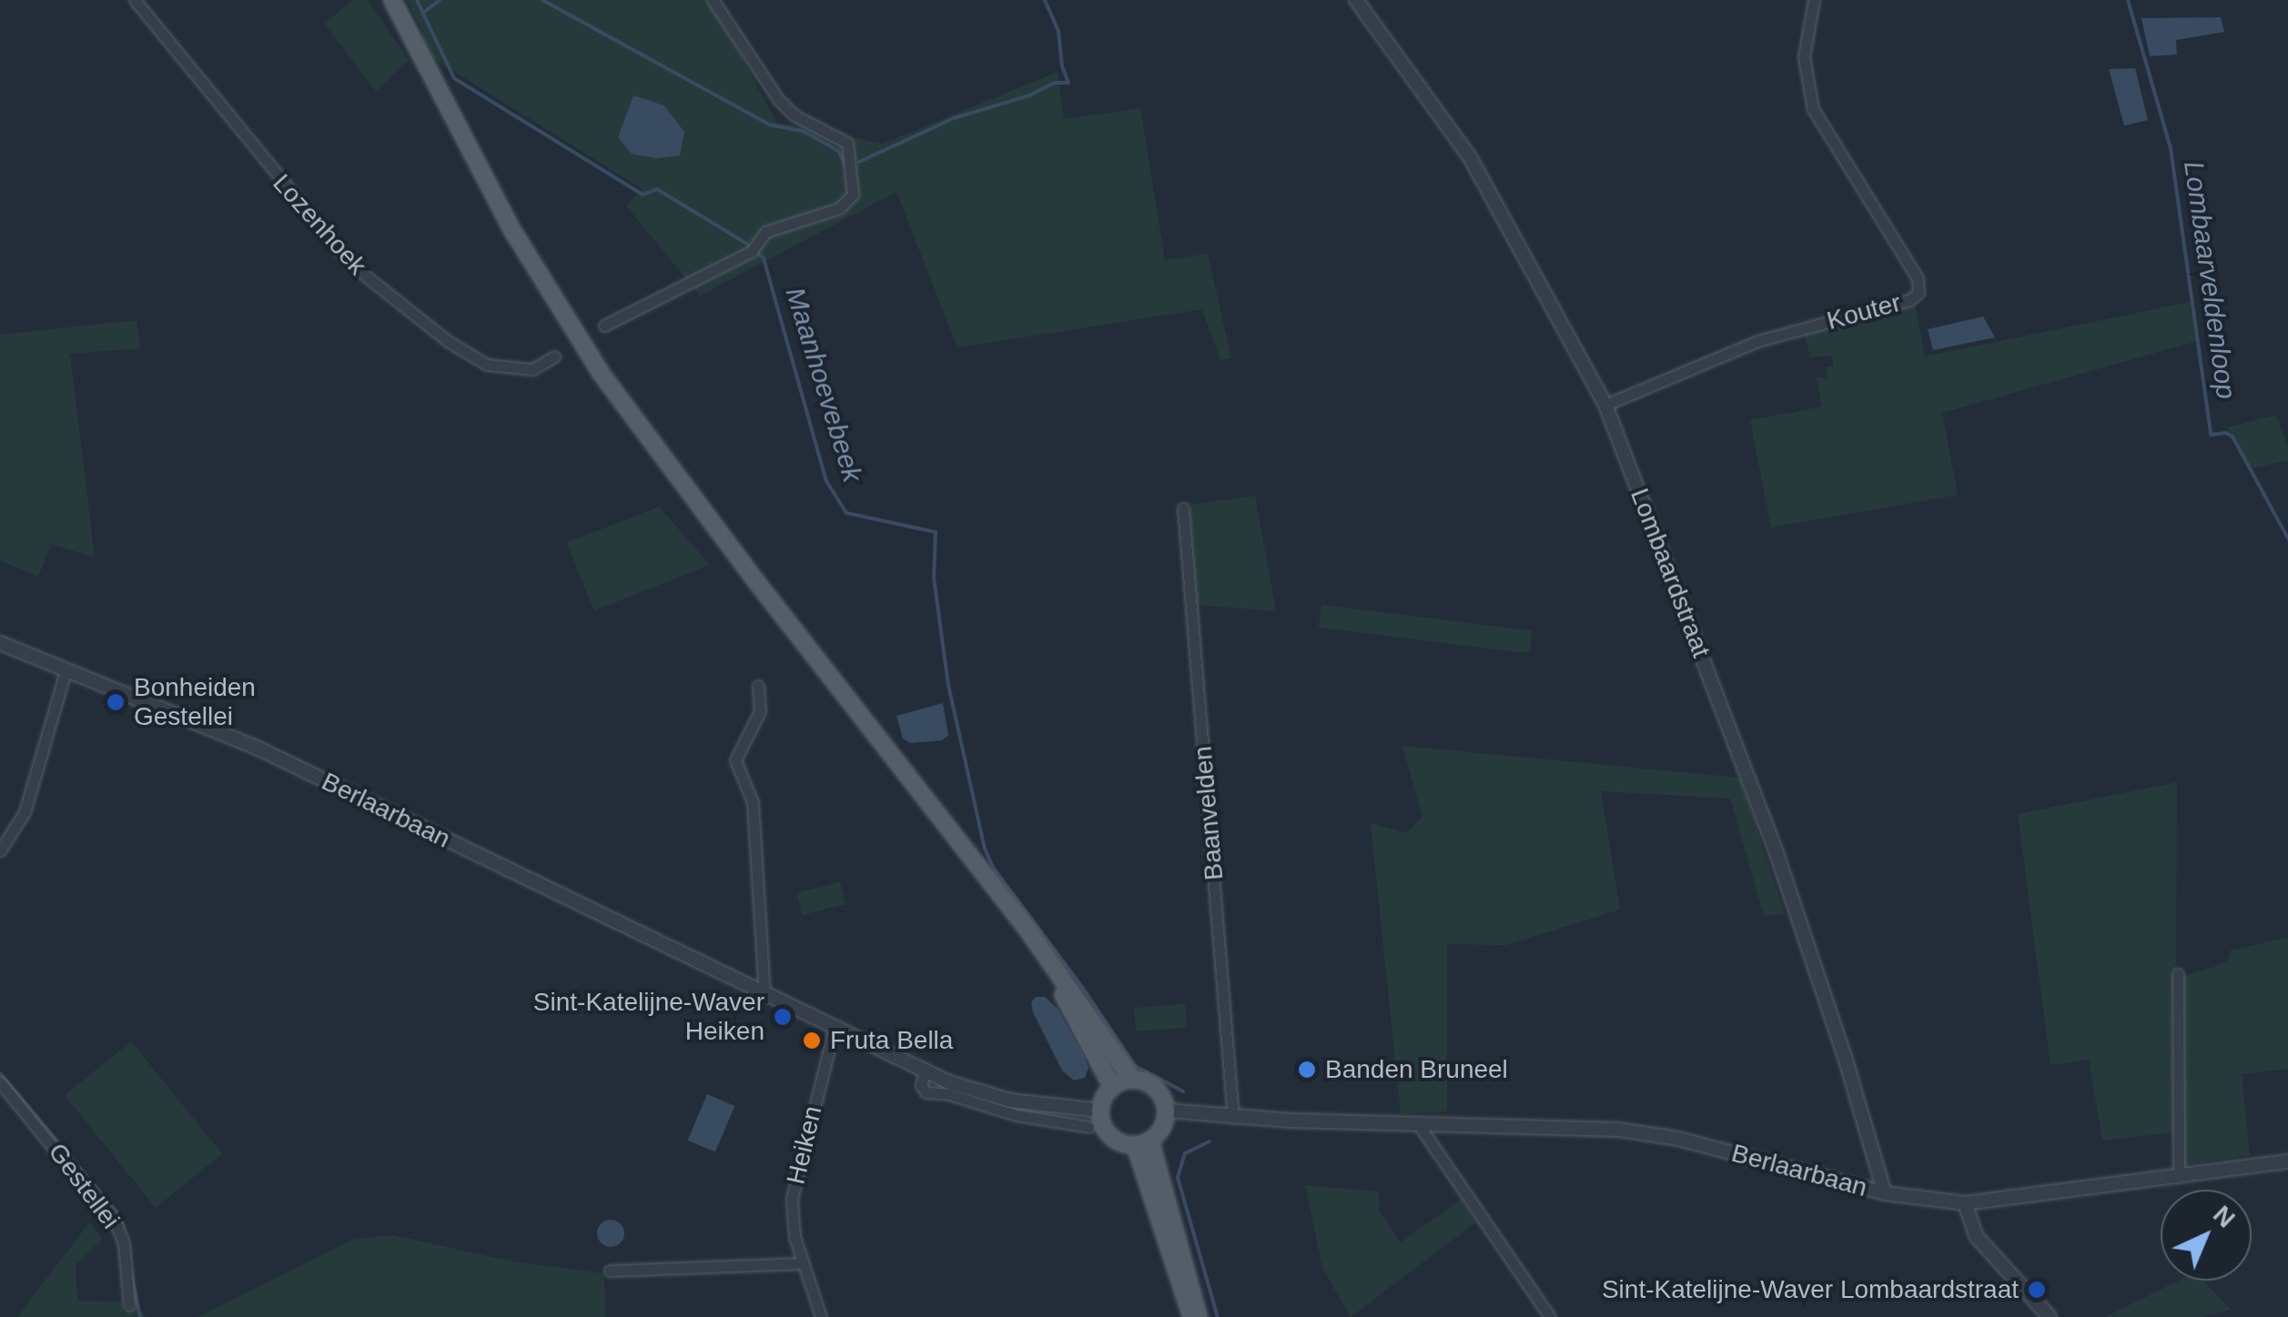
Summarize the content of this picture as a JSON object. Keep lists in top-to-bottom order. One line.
{"streets":{"street":["Lozenhoek","Kouter","Lombaardstraat","Berlaarbaan","Baanvelden","Heiken","Gestellei"]},"crossings":[["Kouter","Lombaardstraat"],["Lombaardstraat","Berlaarbaan"],["Berlaarbaan","Baanvelden"],["Berlaarbaan","Heiken"]],"water":["Lombaarveldenloop","Maanhoevebeek"],"places":["Bonheiden Gestellei","Sint-Katelijne-Waver Heiken","Fruta Bella","Banden Bruneel","Sint-Katelijne-Waver Lombaardstraat"],"north":"top right"}
